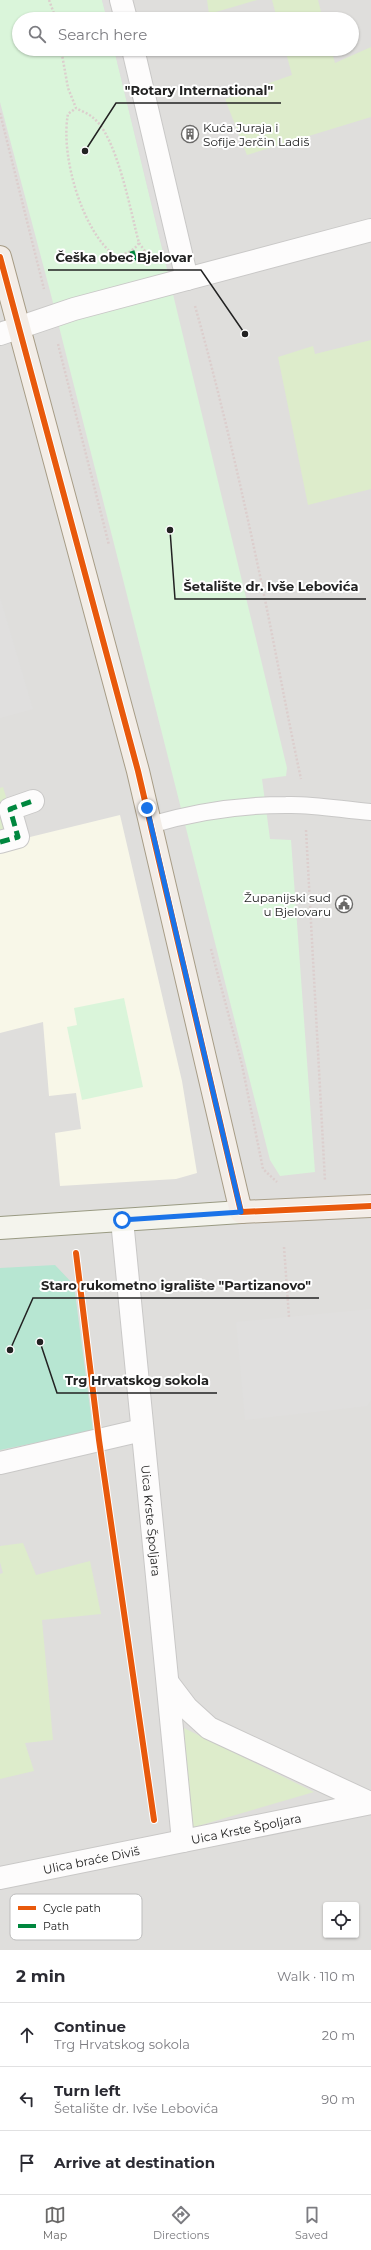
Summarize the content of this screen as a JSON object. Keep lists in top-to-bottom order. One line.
{"streets":{"street":["Uica Krste Špoljara","Ulica braće Diviš"]},"crossings":[["Uica Krste Špoljara","Ulica braće Diviš"]],"places":{"building":["Kuća Juraja i Sofije Jerčin Ladiš"],"other":["\"Rotary International\"","Češka obec Bjelovar","Šetalište dr. Ivše Lebovića","Trg Hrvatskog sokola","Staro rukometno igralište \"Partizanovo\""],"public building":["Županijski sud u Bjelovaru"]},"legend":["Cycle path","Path"],"page":{"search":"Search here","heading":["2 min","Walk · 110 m"],"list":[["Continue","Trg Hrvatskog sokola","20 m"],["Turn left","Šetalište dr. Ivše Lebovića","90 m"],"Arrive at destination"],"nav":["Map","Directions","Saved"]}}
